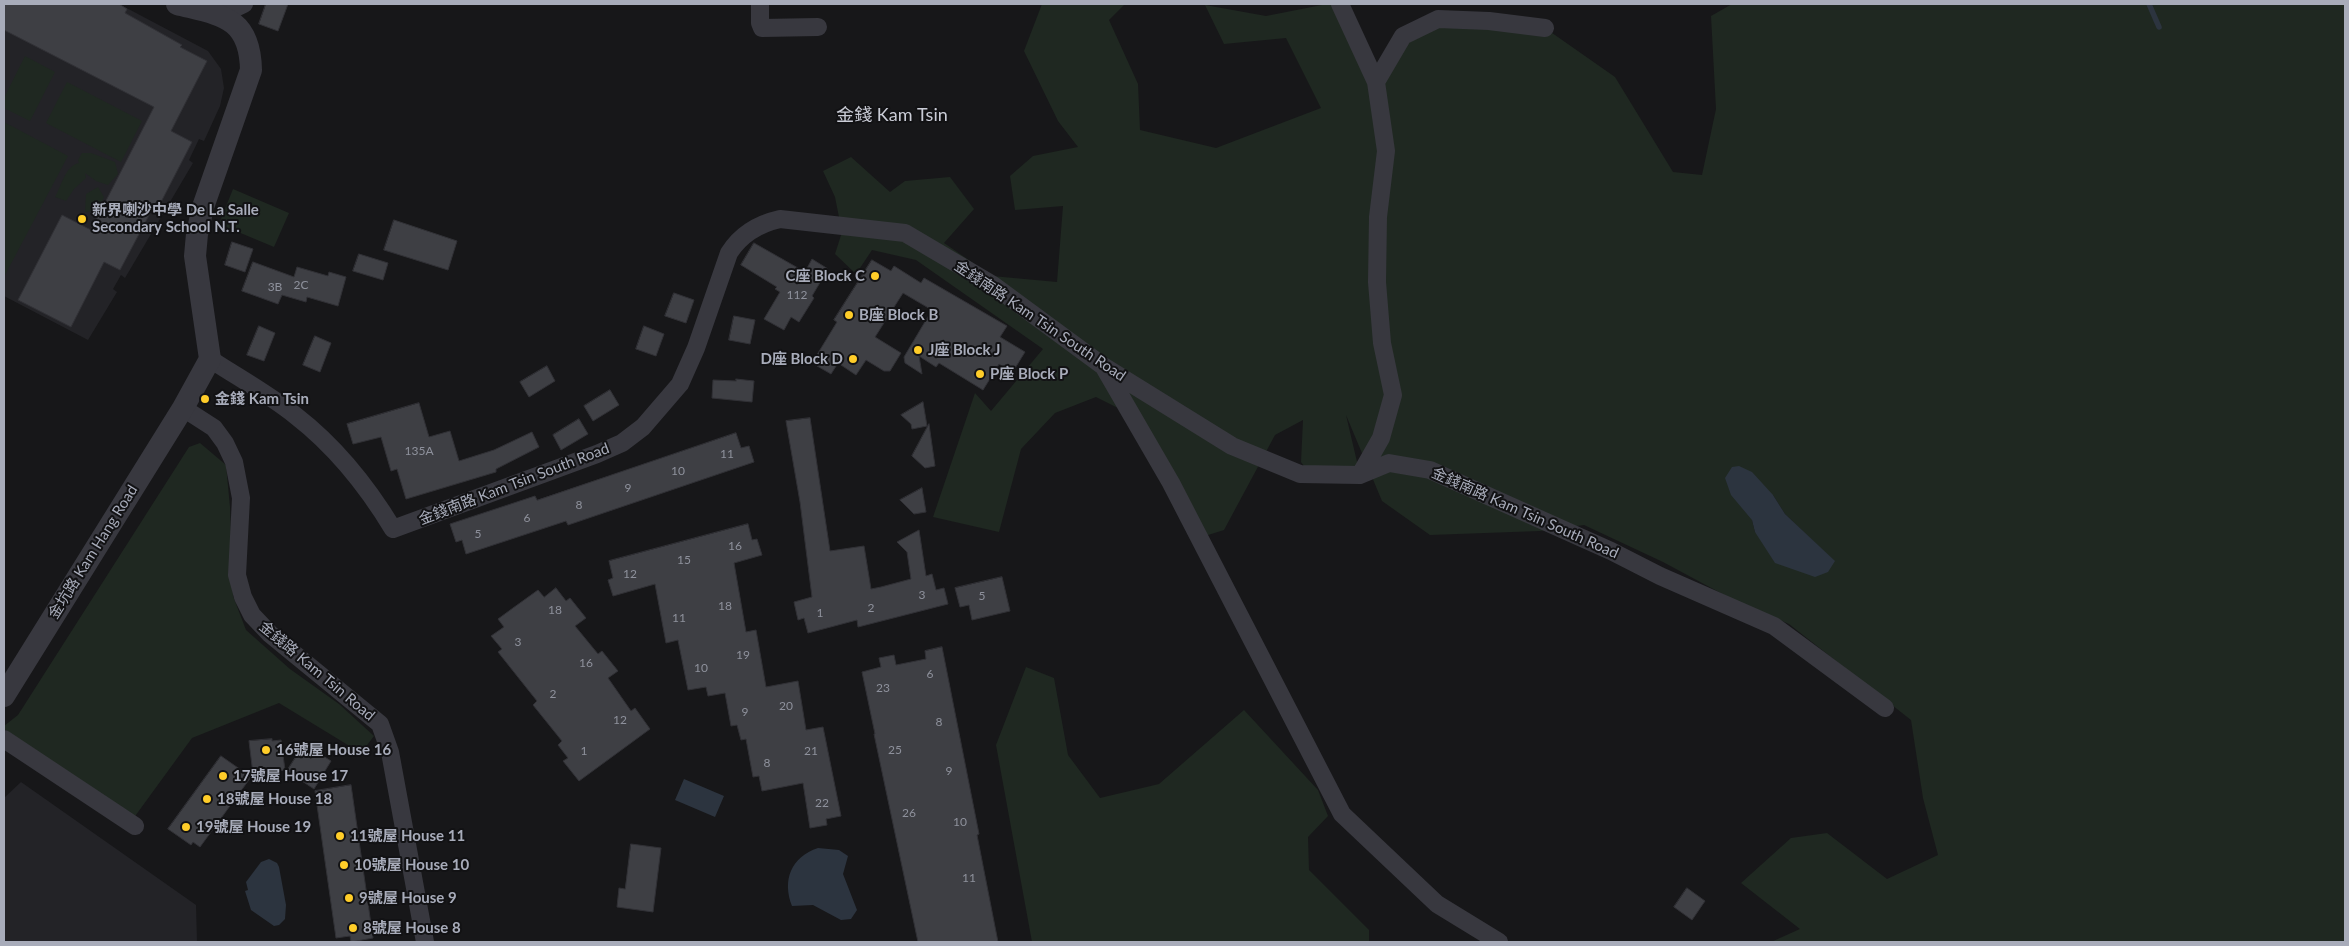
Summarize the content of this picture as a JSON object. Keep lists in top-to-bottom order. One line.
{"streets":{"street":["金錢南路 Kam Tsin South Road","金坑路 Kam Hang Road","金錢路 Kam Tsin Road"]},"crossings":[["金坑路 Kam Hang Road","金錢路 Kam Tsin Road"]],"districts":["金錢 Kam Tsin"],"places":["新界喇沙中學 De La Salle Secondary School N.T.","C座 Block C","B座 Block B","J座 Block J","D座 Block D","P座 Block P","金錢 Kam Tsin","16號屋 House 16","17號屋 House 17","18號屋 House 18","19號屋 House 19","11號屋 House 11","10號屋 House 10","9號屋 House 9","8號屋 House 8"],"house_numbers":["2C","3B","112","135A","11","10","9","8","6","5","16","15","12","3","5","18","2","18","1","11","3","19","16","10","6","23","2","20","9","12","8","25","1","21","8","9","22","26","10","11"]}
